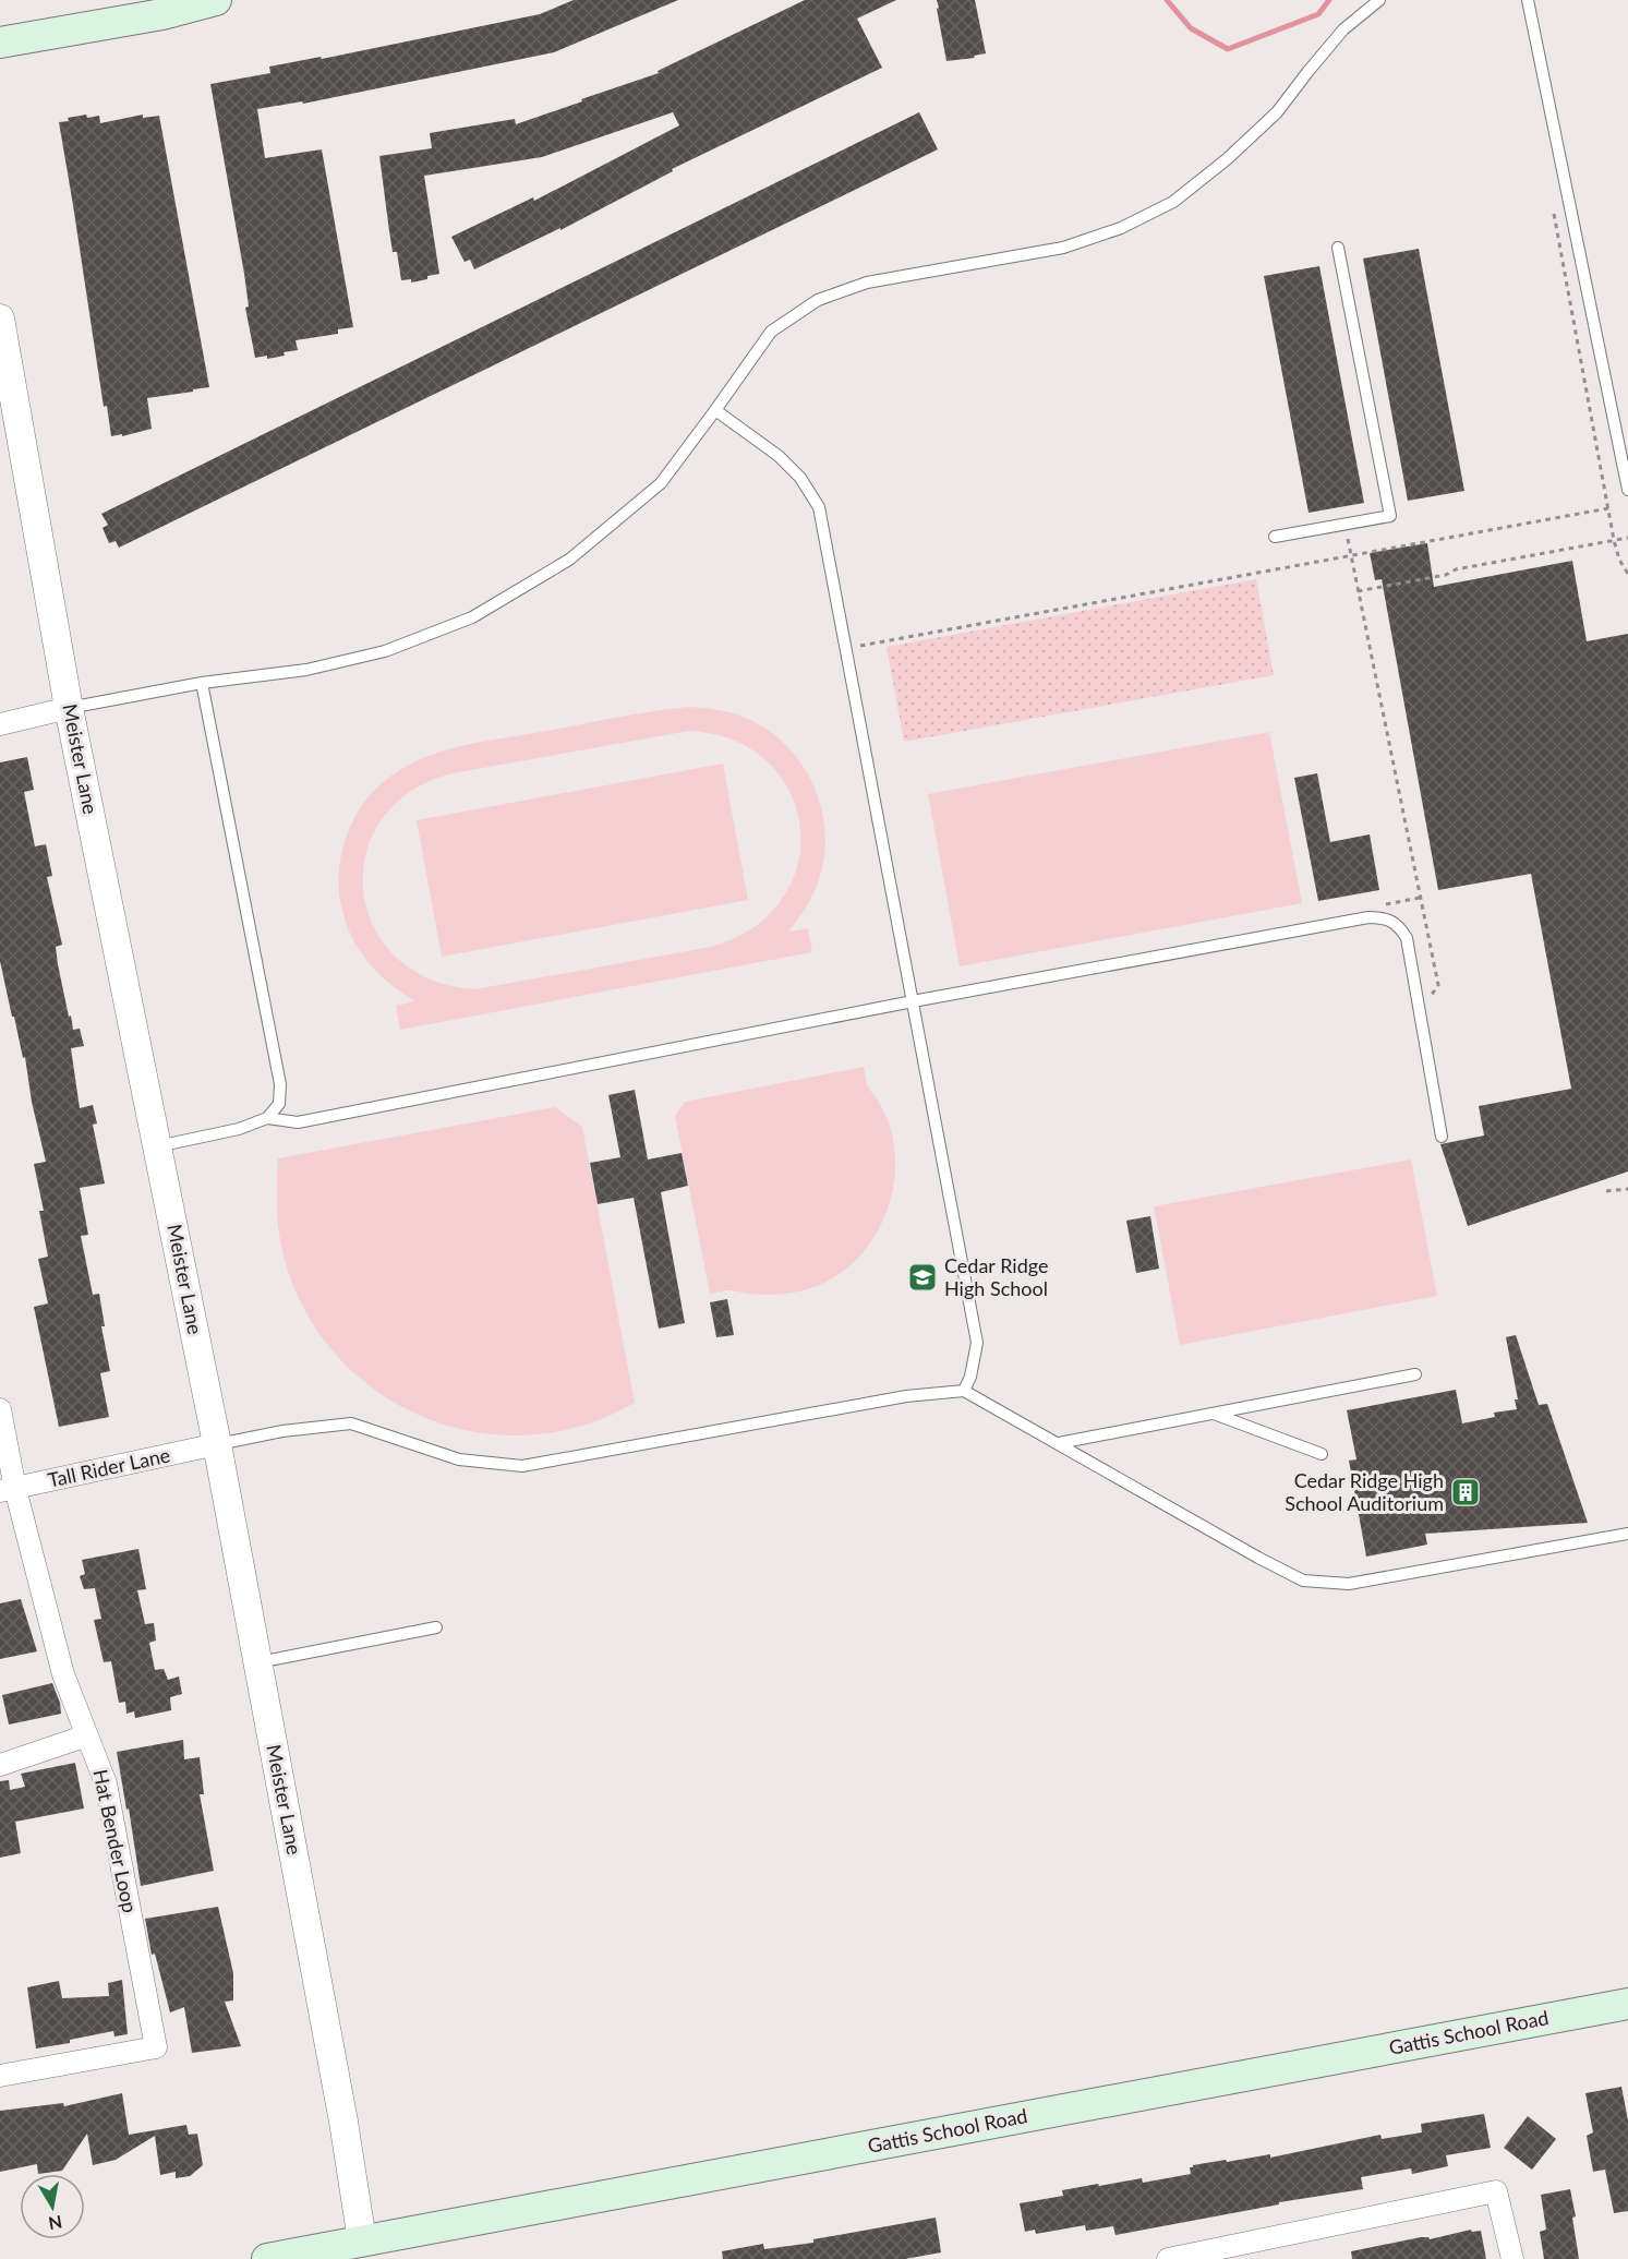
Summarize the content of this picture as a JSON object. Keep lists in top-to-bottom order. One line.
{"streets":{"main road":["Gattis School Road"],"street":["Meister Lane","Tall Rider Lane","Hat Bender Loop"]},"crossings":[["Meister Lane","Tall Rider Lane"],["Meister Lane","Gattis School Road"],["Tall Rider Lane","Hat Bender Loop"]],"places":{"school or university":["Cedar Ridge High School"],"building":["Cedar Ridge High School Auditorium"]},"north":"bottom"}
